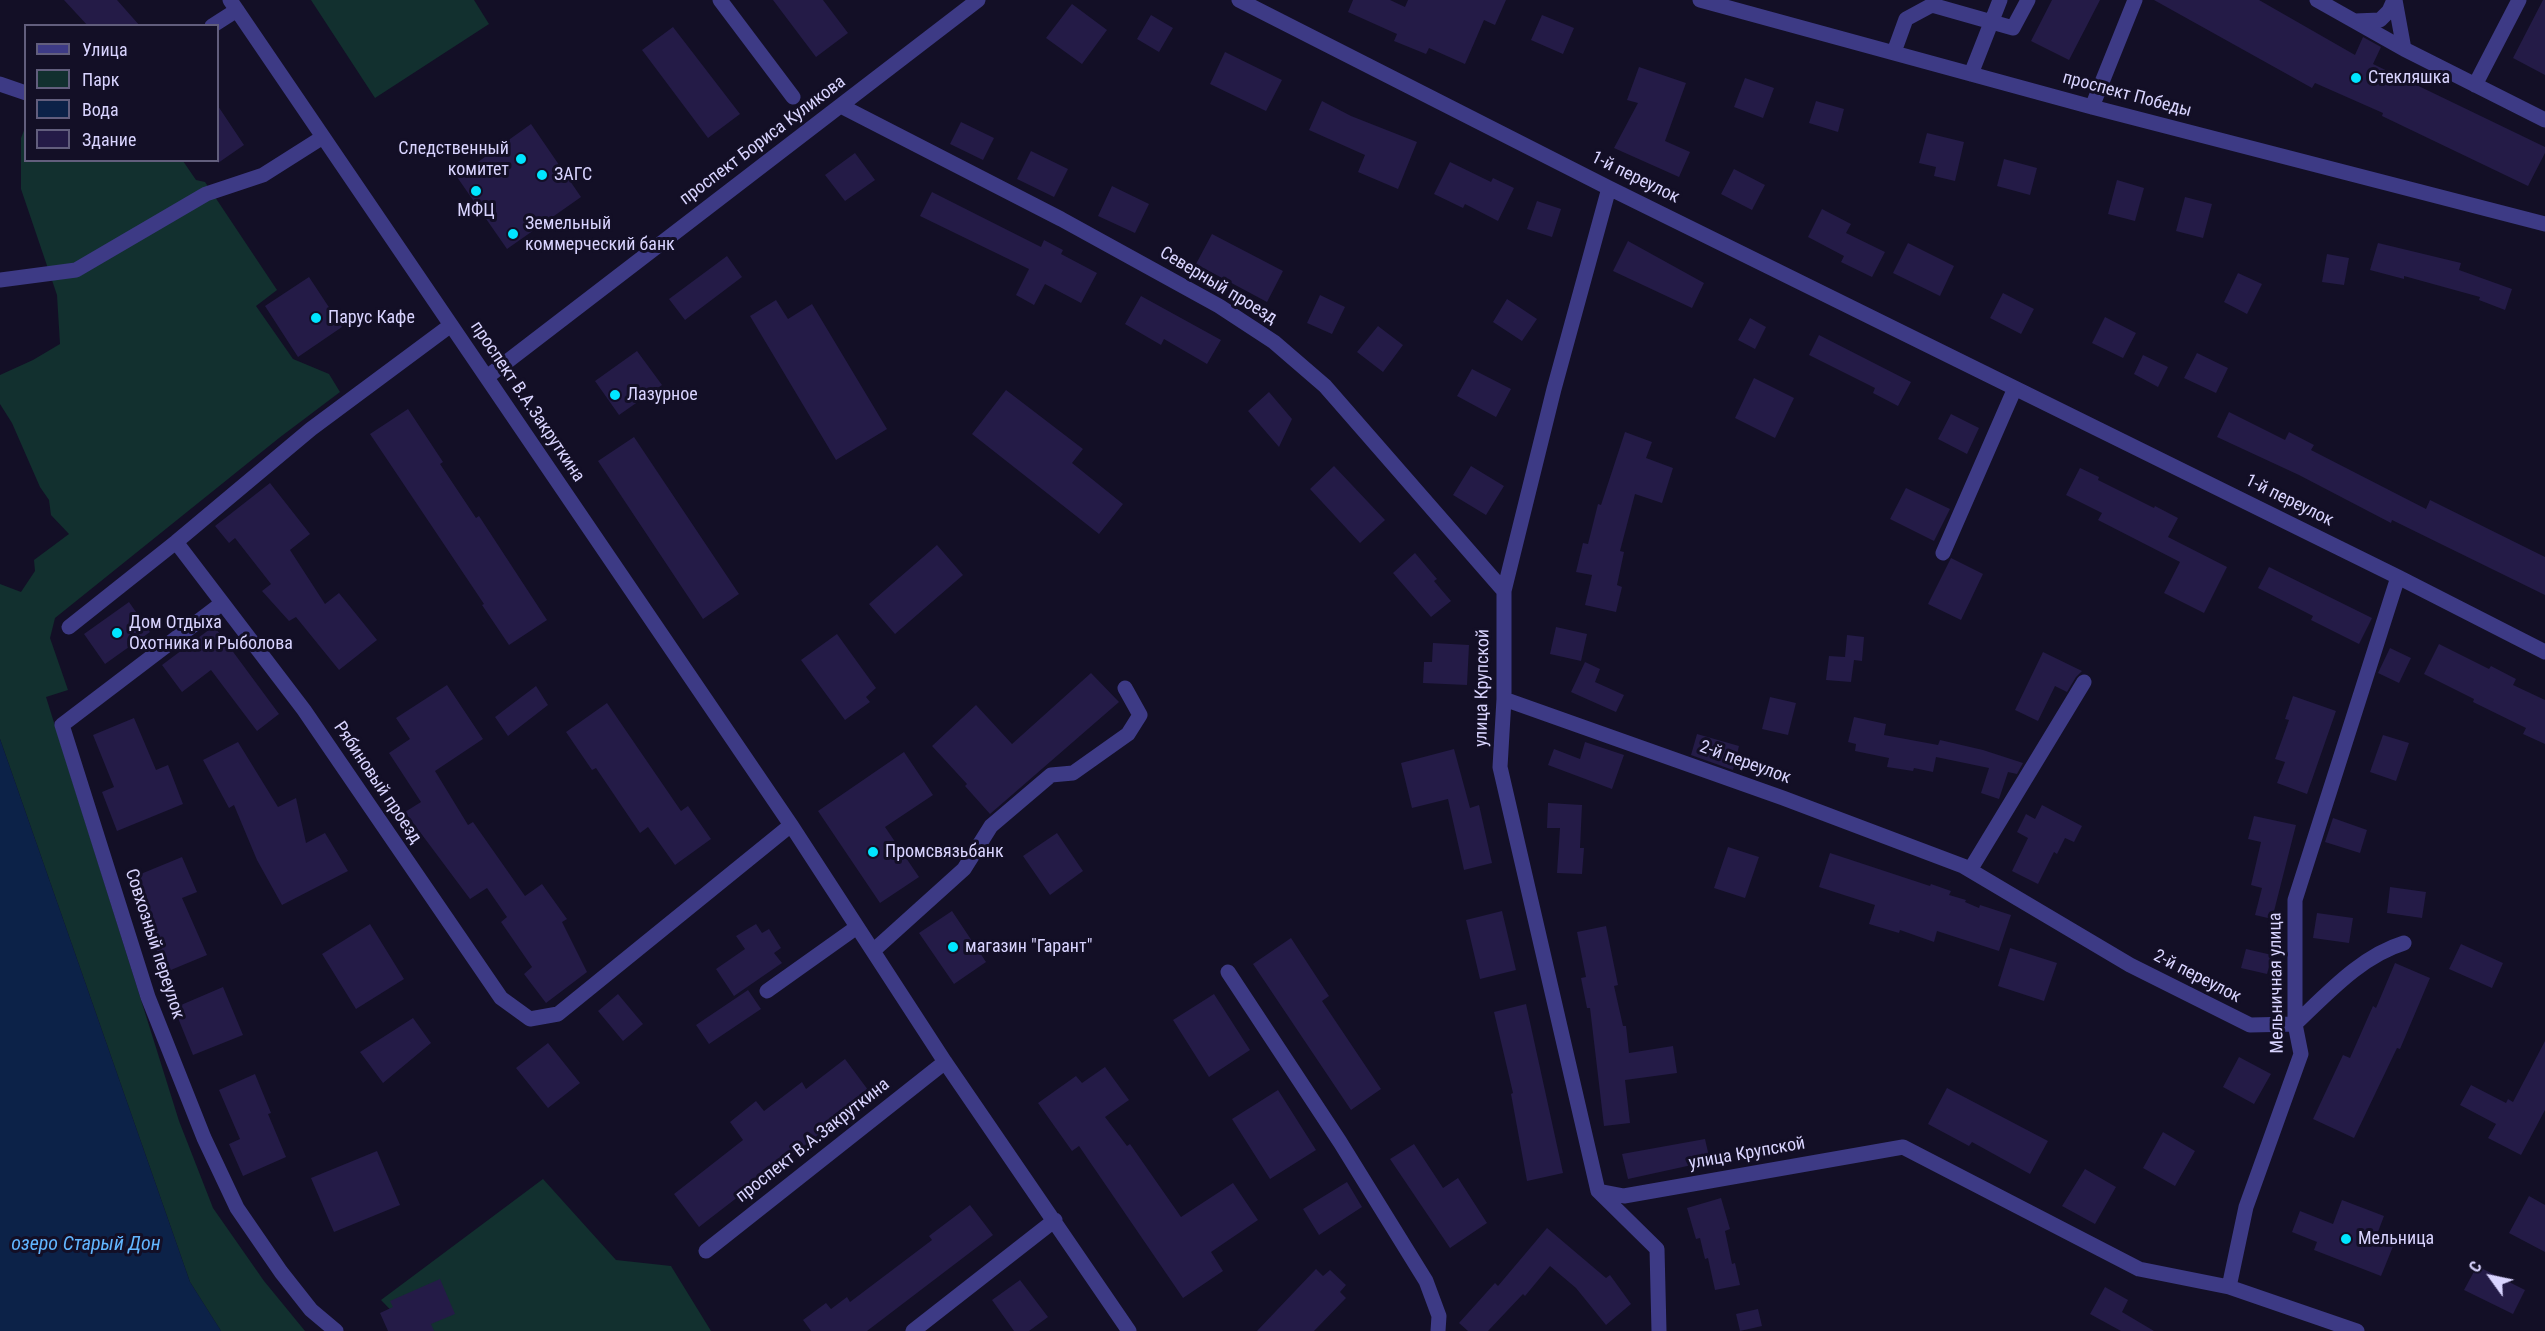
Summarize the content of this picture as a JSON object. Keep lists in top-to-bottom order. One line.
{"streets":{"street":["проспект Победы","проспект Бориса Куликова","1-й переулок","Северный проезд","проспект В.А.Закруткина","улица Крупской","2-й переулок","Рябиновый проезд","Совхозный переулок","Мельничная улица"]},"crossings":[["проспект Бориса Куликова","Северный проезд"],["проспект Бориса Куликова","проспект В.А.Закруткина"],["1-й переулок","улица Крупской"],["1-й переулок","Мельничная улица"],["Северный проезд","улица Крупской"],["проспект В.А.Закруткина","Рябиновый проезд"],["улица Крупской","2-й переулок"],["улица Крупской","Мельничная улица"],["2-й переулок","Мельничная улица"],["Рябиновый проезд","Совхозный переулок"]],"water":["озеро Старый Дон"],"places":["Стекляшка","Следственный комитет","ЗАГС","МФЦ","Земельный коммерческий банк","Парус Кафе","Лазурное","Дом Отдыха Охотника и Рыболова","Промсвязьбанк","магазин \"Гарант\"","Мельница"],"legend":["Улица","Парк","Вода","Здание"],"north":"top left"}
